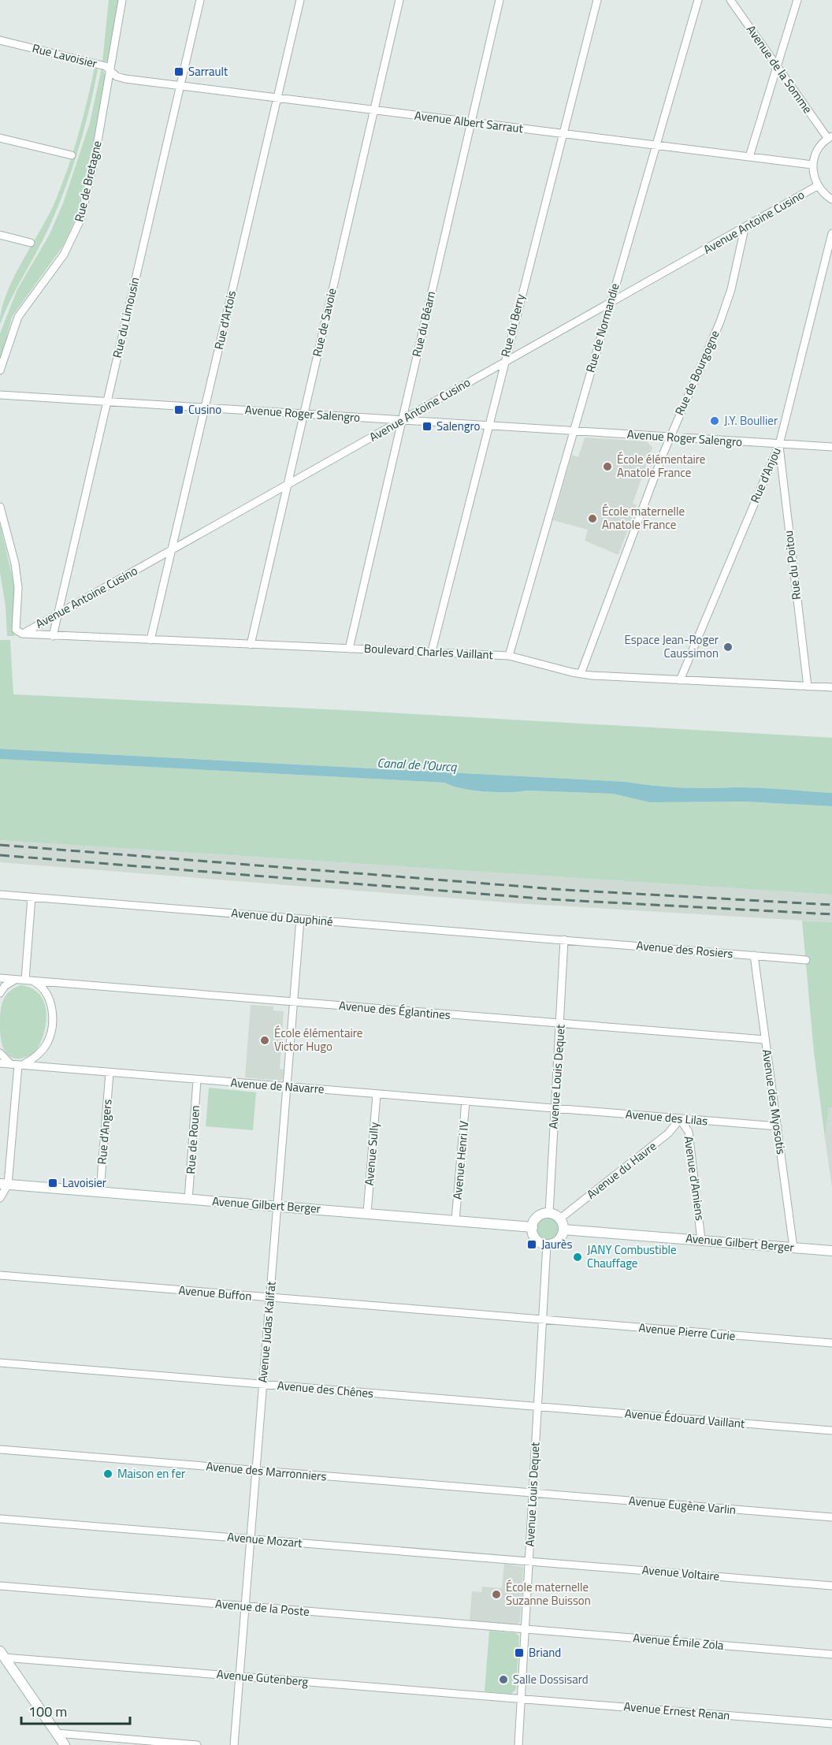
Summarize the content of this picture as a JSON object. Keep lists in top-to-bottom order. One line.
{"streets":{"street":["Rue Lavoisier","Avenue de la Somme","Avenue Albert Sarraut","Rue de Bretagne","Avenue Antoine Cusino","Rue du Limousin","Rue d'Artois","Rue de Savoie","Rue du Béarn","Rue du Berry","Rue de Normandie","Rue de Bourgogne","Avenue Roger Salengro","Rue d'Anjou","Rue du Poitou","Boulevard Charles Vaillant","Avenue du Dauphiné","Avenue des Rosiers","Avenue des Églantines","Avenue Louis Dequet","Avenue de Navarre","Avenue des Myosotis","Avenue des Lilas","Rue d'Angers","Rue de Rouen","Avenue Sully","Avenue Henri IV","Avenue du Havre","Avenue d'Amiens","Avenue Gilbert Berger","Avenue Buffon","Avenue Judas Kalifat","Avenue Pierre Curie","Avenue des Chênes","Avenue Édouard Vaillant","Avenue des Marronniers","Avenue Eugène Varlin","Avenue Mozart","Avenue Voltaire","Avenue de la Poste","Avenue Émile Zola","Avenue Gutenberg","Avenue Ernest Renan"]},"crossings":[["Rue Lavoisier","Avenue Albert Sarraut"],["Rue Lavoisier","Rue de Bretagne"],["Avenue Albert Sarraut","Rue du Limousin"],["Avenue Albert Sarraut","Rue d'Artois"],["Avenue Albert Sarraut","Rue de Savoie"],["Avenue Albert Sarraut","Rue du Béarn"],["Avenue Albert Sarraut","Rue du Berry"],["Avenue Albert Sarraut","Rue de Normandie"],["Avenue Antoine Cusino","Rue du Limousin"],["Avenue Antoine Cusino","Rue d'Artois"],["Avenue Antoine Cusino","Rue de Savoie"],["Avenue Antoine Cusino","Rue du Béarn"],["Avenue Antoine Cusino","Rue du Berry"],["Avenue Antoine Cusino","Rue de Normandie"],["Avenue Antoine Cusino","Rue de Bourgogne"],["Avenue Antoine Cusino","Avenue Roger Salengro"],["Avenue Antoine Cusino","Boulevard Charles Vaillant"],["Rue du Limousin","Avenue Roger Salengro"],["Rue du Limousin","Boulevard Charles Vaillant"],["Rue d'Artois","Avenue Roger Salengro"],["Rue d'Artois","Boulevard Charles Vaillant"],["Rue de Savoie","Avenue Roger Salengro"],["Rue de Savoie","Boulevard Charles Vaillant"],["Rue du Béarn","Avenue Roger Salengro"],["Rue du Béarn","Boulevard Charles Vaillant"],["Rue du Berry","Avenue Roger Salengro"],["Rue du Berry","Boulevard Charles Vaillant"],["Rue de Normandie","Avenue Roger Salengro"],["Rue de Normandie","Boulevard Charles Vaillant"],["Rue de Bourgogne","Avenue Roger Salengro"],["Rue de Bourgogne","Boulevard Charles Vaillant"],["Avenue Roger Salengro","Rue d'Anjou"],["Avenue Roger Salengro","Rue du Poitou"],["Rue d'Anjou","Rue du Poitou"],["Rue d'Anjou","Boulevard Charles Vaillant"],["Rue du Poitou","Boulevard Charles Vaillant"],["Avenue du Dauphiné","Avenue des Rosiers"],["Avenue du Dauphiné","Avenue Louis Dequet"],["Avenue du Dauphiné","Avenue Judas Kalifat"],["Avenue des Rosiers","Avenue Louis Dequet"],["Avenue des Rosiers","Avenue des Myosotis"],["Avenue des Églantines","Avenue Louis Dequet"],["Avenue des Églantines","Avenue des Myosotis"],["Avenue des Églantines","Avenue Judas Kalifat"],["Avenue Louis Dequet","Avenue de Navarre"],["Avenue Louis Dequet","Avenue des Lilas"],["Avenue Louis Dequet","Avenue du Havre"],["Avenue Louis Dequet","Avenue Gilbert Berger"],["Avenue Louis Dequet","Avenue Buffon"],["Avenue Louis Dequet","Avenue Pierre Curie"],["Avenue Louis Dequet","Avenue des Chênes"],["Avenue Louis Dequet","Avenue Édouard Vaillant"],["Avenue Louis Dequet","Avenue des Marronniers"],["Avenue Louis Dequet","Avenue Eugène Varlin"],["Avenue Louis Dequet","Avenue Mozart"],["Avenue Louis Dequet","Avenue Voltaire"],["Avenue Louis Dequet","Avenue de la Poste"],["Avenue Louis Dequet","Avenue Émile Zola"],["Avenue Louis Dequet","Avenue Gutenberg"],["Avenue Louis Dequet","Avenue Ernest Renan"],["Avenue de Navarre","Avenue des Lilas"],["Avenue de Navarre","Rue d'Angers"],["Avenue de Navarre","Rue de Rouen"],["Avenue de Navarre","Avenue Sully"],["Avenue de Navarre","Avenue Henri IV"],["Avenue de Navarre","Avenue Judas Kalifat"],["Avenue des Myosotis","Avenue des Lilas"],["Avenue des Myosotis","Avenue Gilbert Berger"],["Avenue des Lilas","Avenue du Havre"],["Avenue des Lilas","Avenue d'Amiens"],["Rue d'Angers","Avenue Gilbert Berger"],["Rue de Rouen","Avenue Gilbert Berger"],["Avenue Sully","Avenue Gilbert Berger"],["Avenue Henri IV","Avenue Gilbert Berger"],["Avenue du Havre","Avenue d'Amiens"],["Avenue du Havre","Avenue Gilbert Berger"],["Avenue d'Amiens","Avenue Gilbert Berger"],["Avenue Gilbert Berger","Avenue Judas Kalifat"],["Avenue Buffon","Avenue Judas Kalifat"],["Avenue Buffon","Avenue Pierre Curie"],["Avenue Judas Kalifat","Avenue des Chênes"],["Avenue Judas Kalifat","Avenue des Marronniers"],["Avenue Judas Kalifat","Avenue Mozart"],["Avenue Judas Kalifat","Avenue de la Poste"],["Avenue Judas Kalifat","Avenue Gutenberg"],["Avenue des Chênes","Avenue Édouard Vaillant"],["Avenue des Marronniers","Avenue Eugène Varlin"],["Avenue Mozart","Avenue Voltaire"],["Avenue de la Poste","Avenue Émile Zola"],["Avenue Gutenberg","Avenue Ernest Renan"]],"water":["Canal de l'Ourcq"],"places":{"transit":["Sarrault","Cusino","Salengro","Lavoisier","Jaurès","Briand"],"other":["J.Y. Boullier","École élémentaire Anatole France","École maternelle Anatole France","Espace Jean-Roger Caussimon","École élémentaire Victor Hugo","JANY Combustible Chauffage","Maison en fer","École maternelle Suzanne Buisson","Salle Dossisard"]},"scale_bar":"100 m"}
